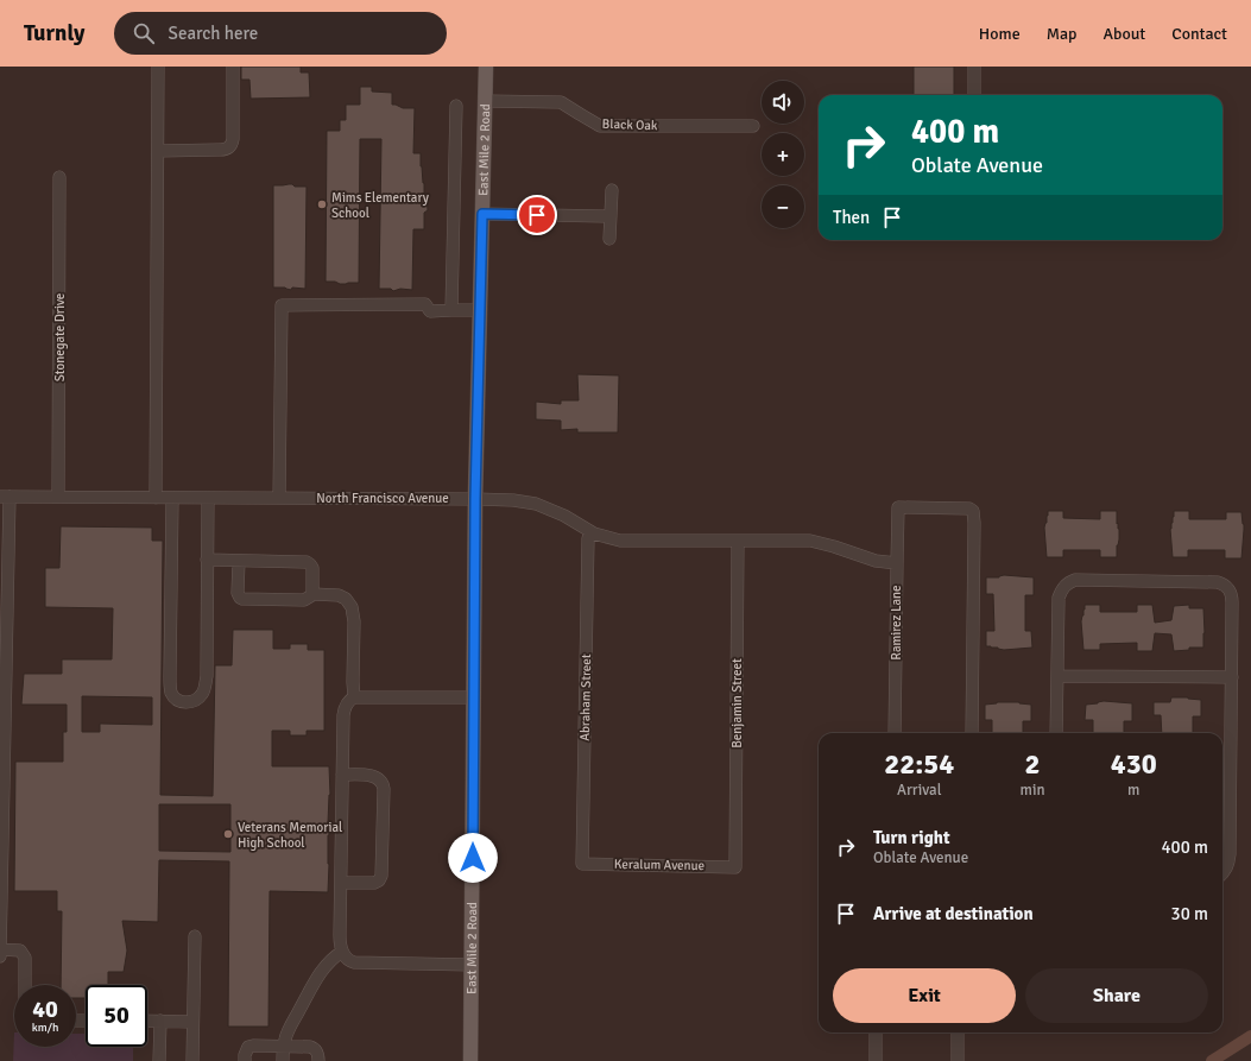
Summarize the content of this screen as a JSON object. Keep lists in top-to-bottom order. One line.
{"streets":{"main road":["East Mile 2 Road"],"street":["Black Oak","Stonegate Drive","North Francisco Avenue","Ramirez Lane","Abraham Street","Benjamin Street","Keralum Avenue"]},"crossings":[["Black Oak","East Mile 2 Road"],["East Mile 2 Road","North Francisco Avenue"],["Stonegate Drive","North Francisco Avenue"],["North Francisco Avenue","Ramirez Lane"],["North Francisco Avenue","Abraham Street"],["North Francisco Avenue","Benjamin Street"],["Abraham Street","Keralum Avenue"],["Benjamin Street","Keralum Avenue"]],"places":["Mims Elementary School","Veterans Memorial High School"],"page":{"header":"Turnly","search":"Search here","nav":["Home","Map","About","Contact"],"map_buttons":["+","−"],"turn":["400 m","Oblate Avenue"],"then":"Then","eta":["22:54","Arrival","2","min","430","m"],"list":[{"name":"Turn right","note":"Oblate Avenue","value":"400 m"},{"name":"Arrive at destination","value":"30 m"}],"buttons":["Exit","Share"],"speed":"40 km/h","limit":"50"}}
